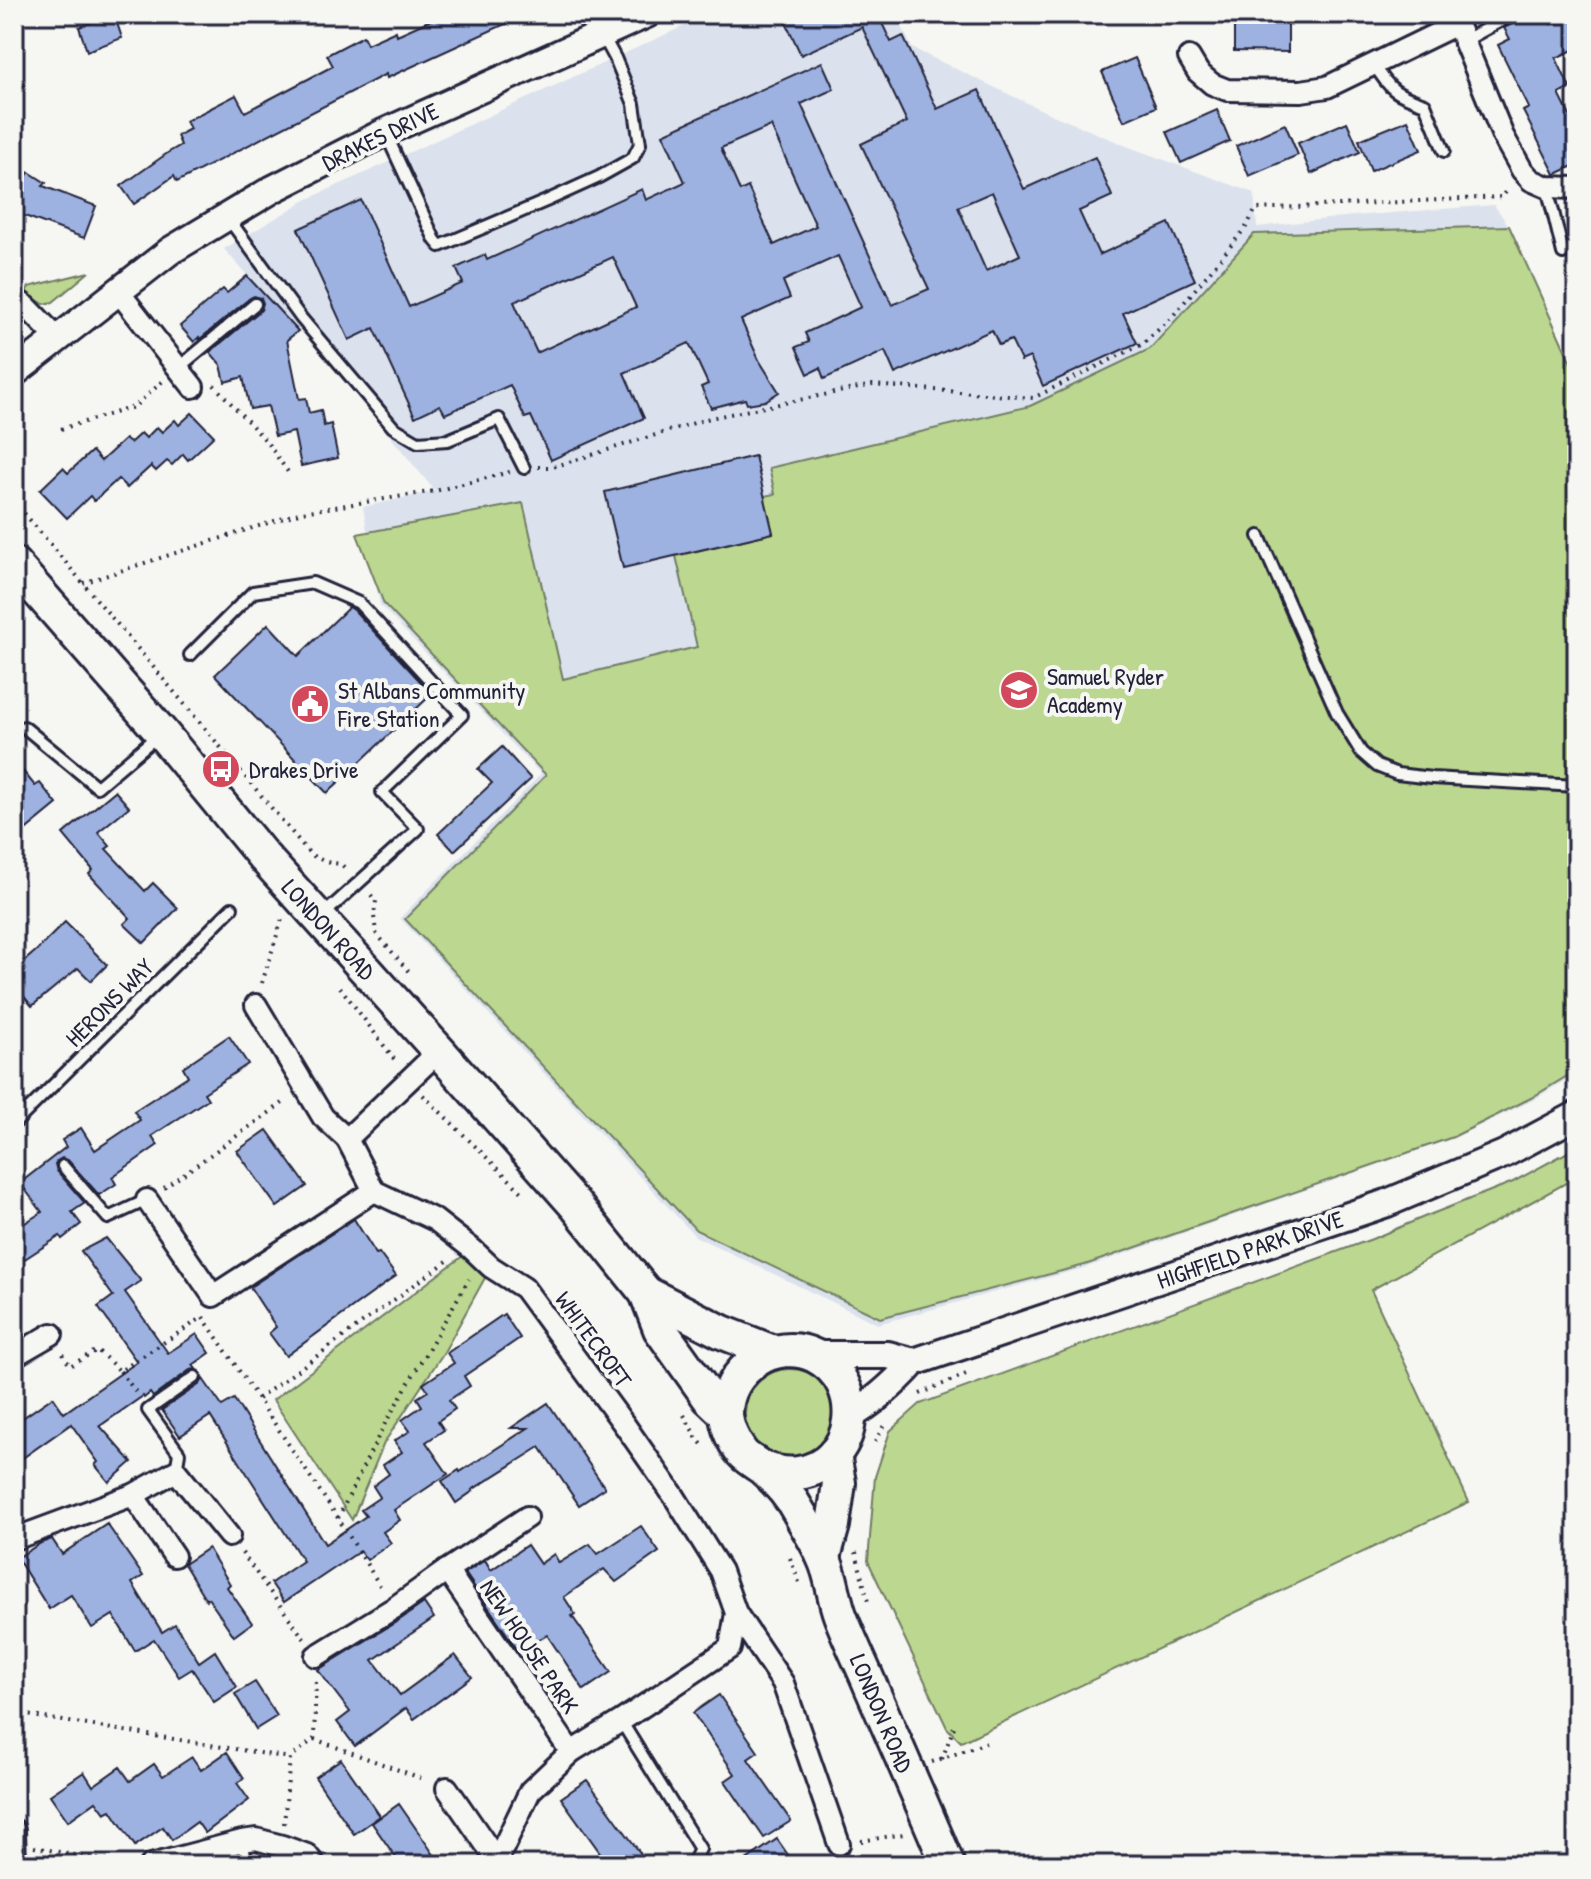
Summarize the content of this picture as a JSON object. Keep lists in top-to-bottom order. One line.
{"streets":{"main road":["LONDON ROAD"],"street":["DRAKES DRIVE","HIGHFIELD PARK DRIVE","WHITECROFT","NEW HOUSE PARK"],"lane":["HERONS WAY"]},"crossings":[["LONDON ROAD","HIGHFIELD PARK DRIVE"],["WHITECROFT","NEW HOUSE PARK"]],"places":{"school or university":["Samuel Ryder Academy"],"public building":["St Albans Community Fire Station"],"bus stop":["Drakes Drive"]}}
